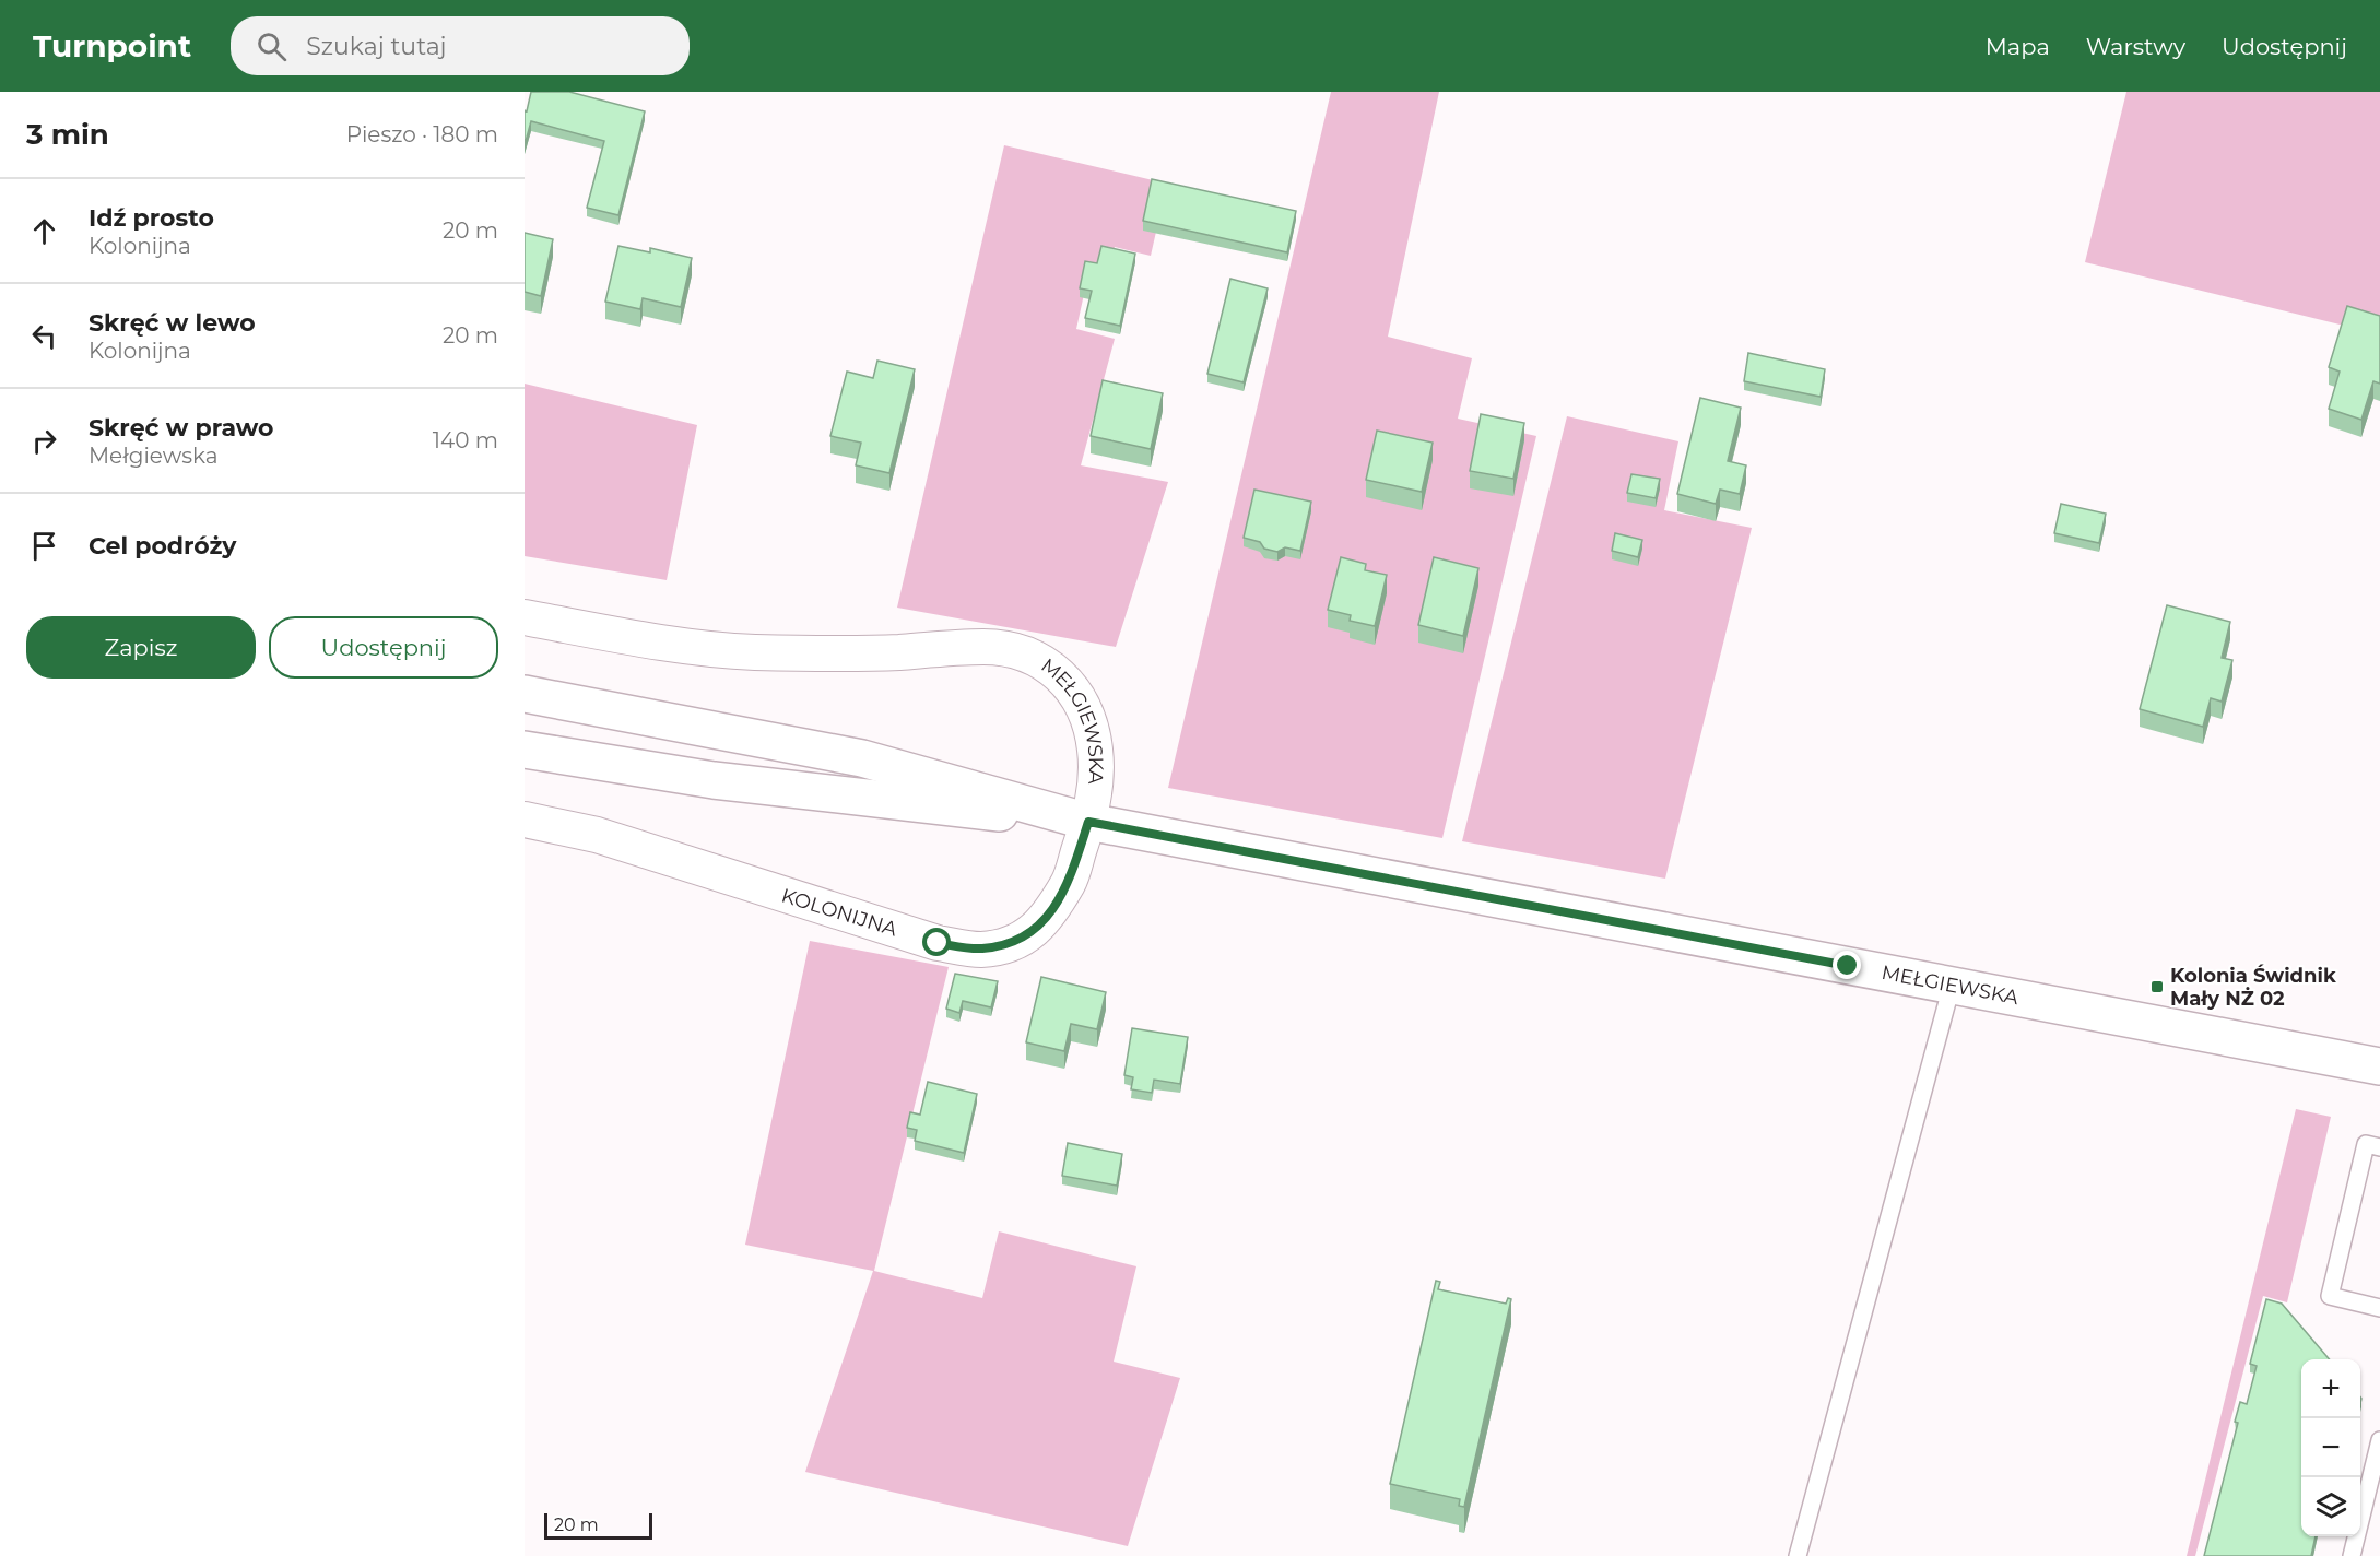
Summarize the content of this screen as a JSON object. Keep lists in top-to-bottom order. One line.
{"streets":{"main road":["MEŁGIEWSKA"],"street":["KOLONIJNA"]},"crossings":[["MEŁGIEWSKA","KOLONIJNA"]],"places":{"transit":["Kolonia Świdnik Mały NŻ 02"]},"scale_bar":"20 m","page":{"header":"Turnpoint","search":"Szukaj tutaj","nav":["Mapa","Warstwy","Udostępnij"],"heading":["3 min","Pieszo · 180 m"],"list":[["Idź prosto","Kolonijna","20 m"],["Skręć w lewo","Kolonijna","20 m"],["Skręć w prawo","Mełgiewska","140 m"],"Cel podróży"],"buttons":["Zapisz","Udostępnij"],"map_buttons":["+","−"],"scale":"20 m"}}
